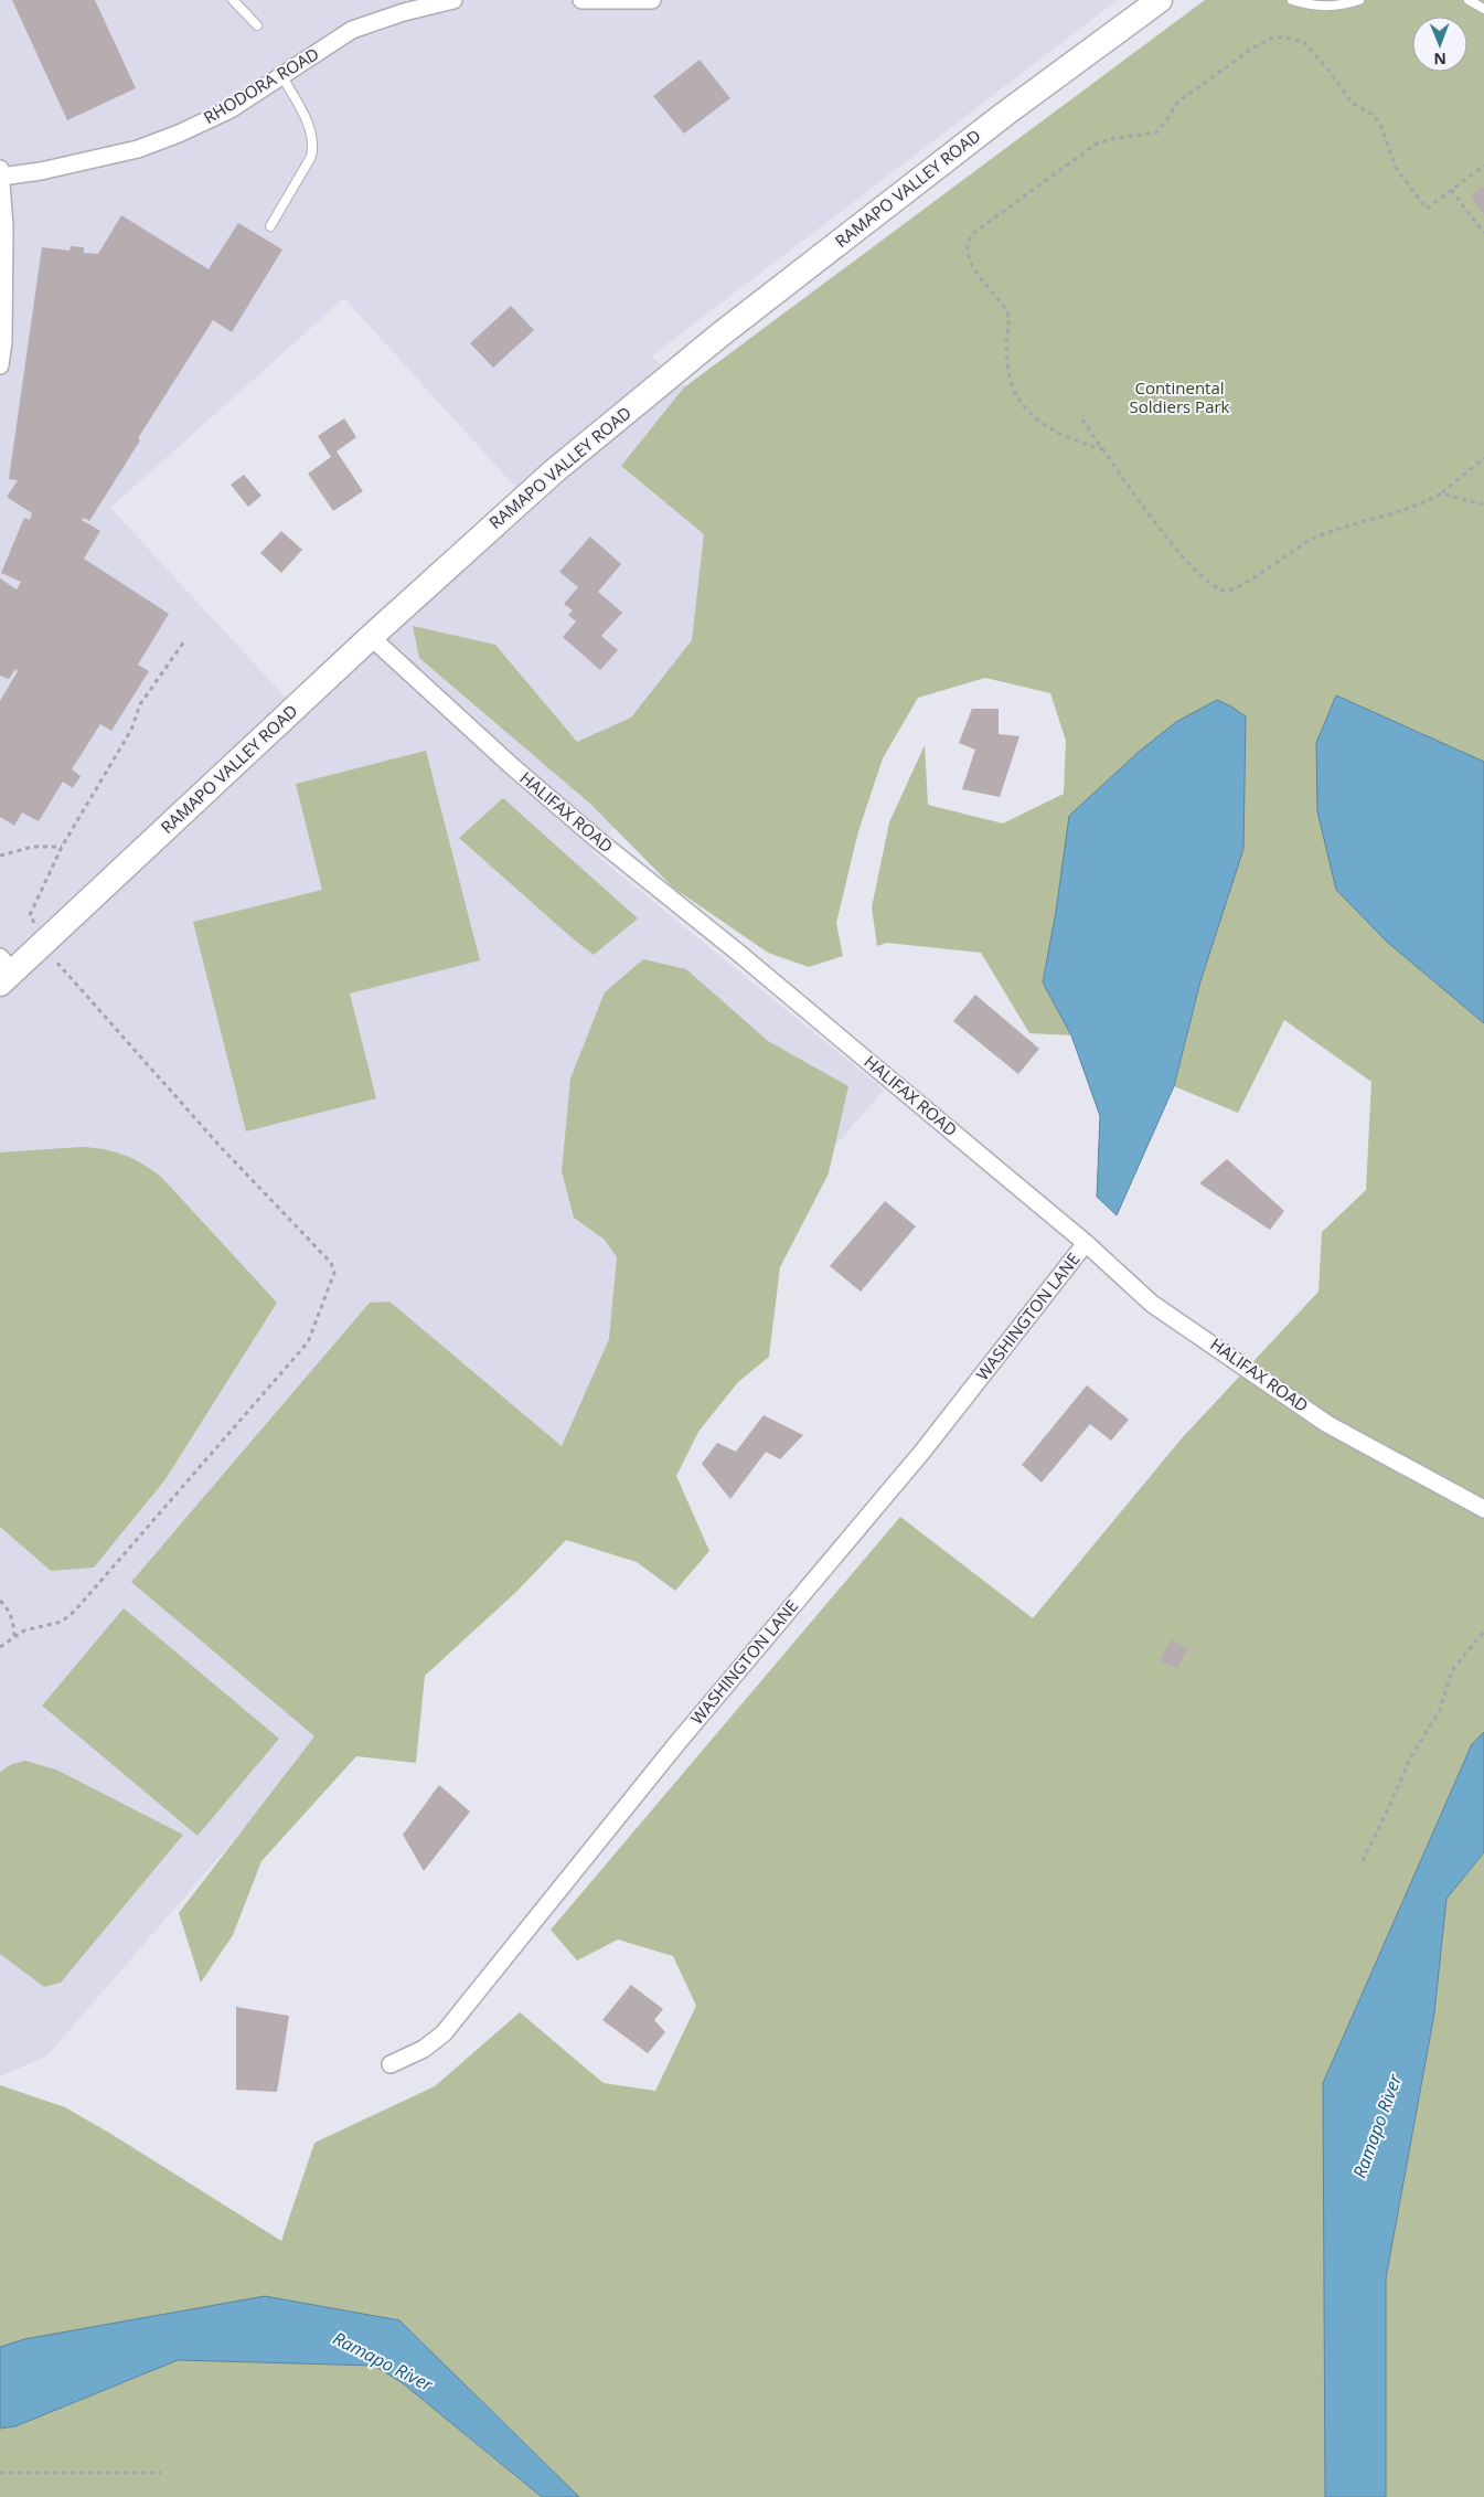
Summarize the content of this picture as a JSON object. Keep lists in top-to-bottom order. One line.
{"streets":{"main road":["RAMAPO VALLEY ROAD"],"street":["RHODORA ROAD","HALIFAX ROAD","WASHINGTON LANE"]},"crossings":[["RAMAPO VALLEY ROAD","HALIFAX ROAD"],["HALIFAX ROAD","WASHINGTON LANE"]],"water":["Ramapo River"],"parks":["Continental Soldiers Park"],"north":"bottom"}
